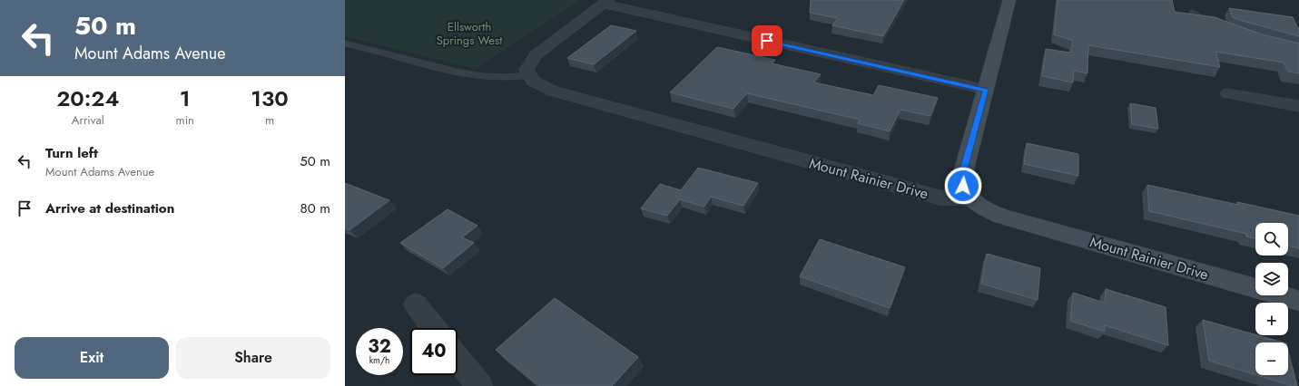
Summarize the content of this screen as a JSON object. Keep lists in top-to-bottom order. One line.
{"streets":{"street":["Mount Rainier Drive"]},"parks":["Ellsworth Springs West"],"page":{"turn":["50 m","Mount Adams Avenue"],"eta":["20:24","Arrival","1","min","130","m"],"list":[{"name":"Turn left","note":"Mount Adams Avenue","value":"50 m"},{"name":"Arrive at destination","value":"80 m"}],"map_buttons":["+","−"],"speed":"32 km/h","limit":"40","buttons":["Exit","Share"]}}
